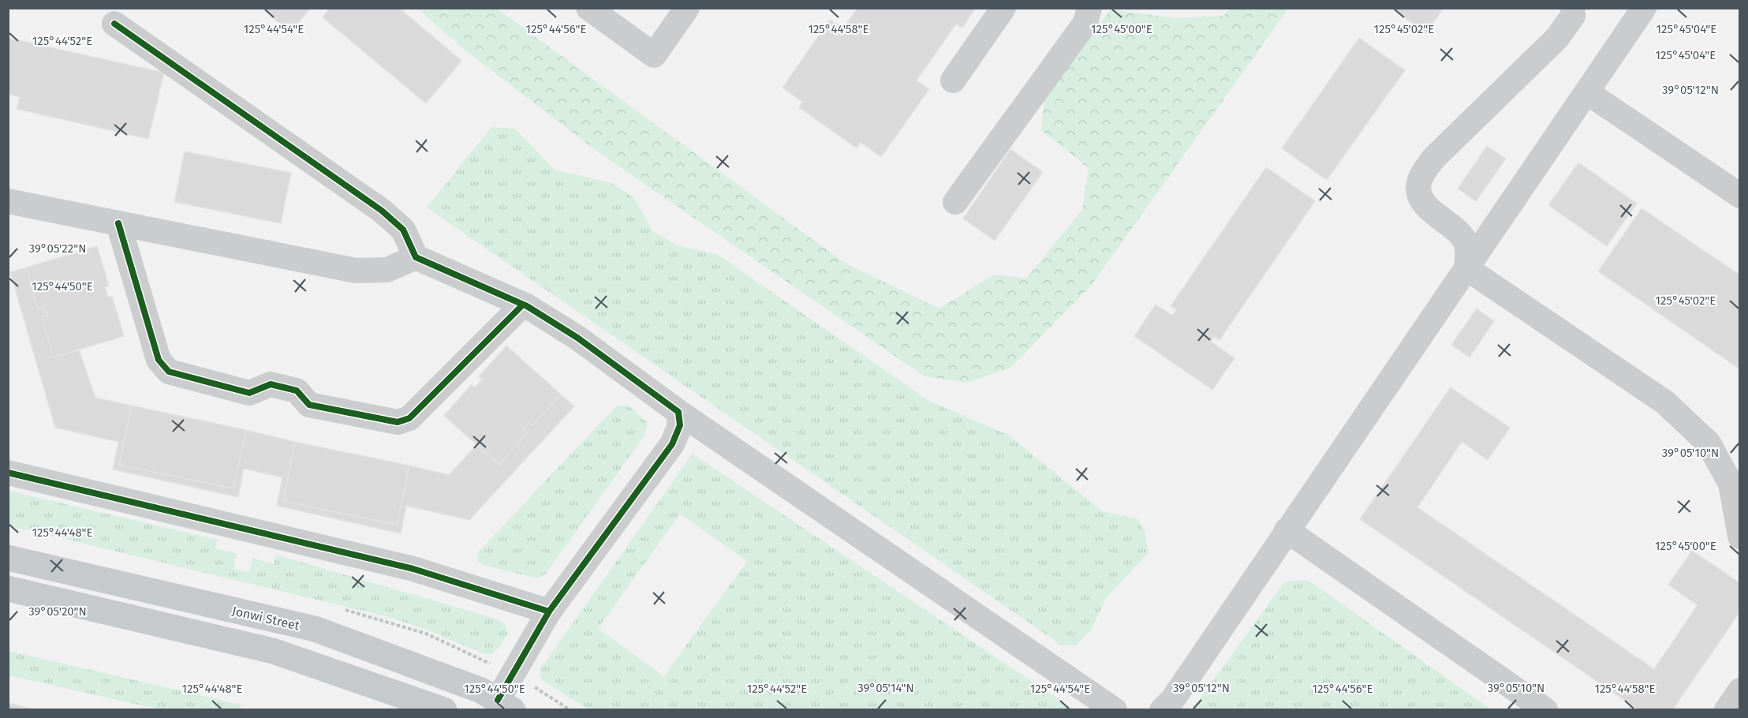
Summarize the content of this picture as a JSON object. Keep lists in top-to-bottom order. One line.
{"streets":{"main road":["Jonwi Street"]},"coordinates":["125°44'54\"E","125°44'56\"E","125°44'58\"E","125°45'00\"E","125°45'02\"E","125°45'04\"E","125°44'52\"E","39°05'12\"N","39°05'22\"N","125°44'50\"E","39°05'10\"N","125°44'48\"E","39°05'20\"N","39°05'14\"N"]}
